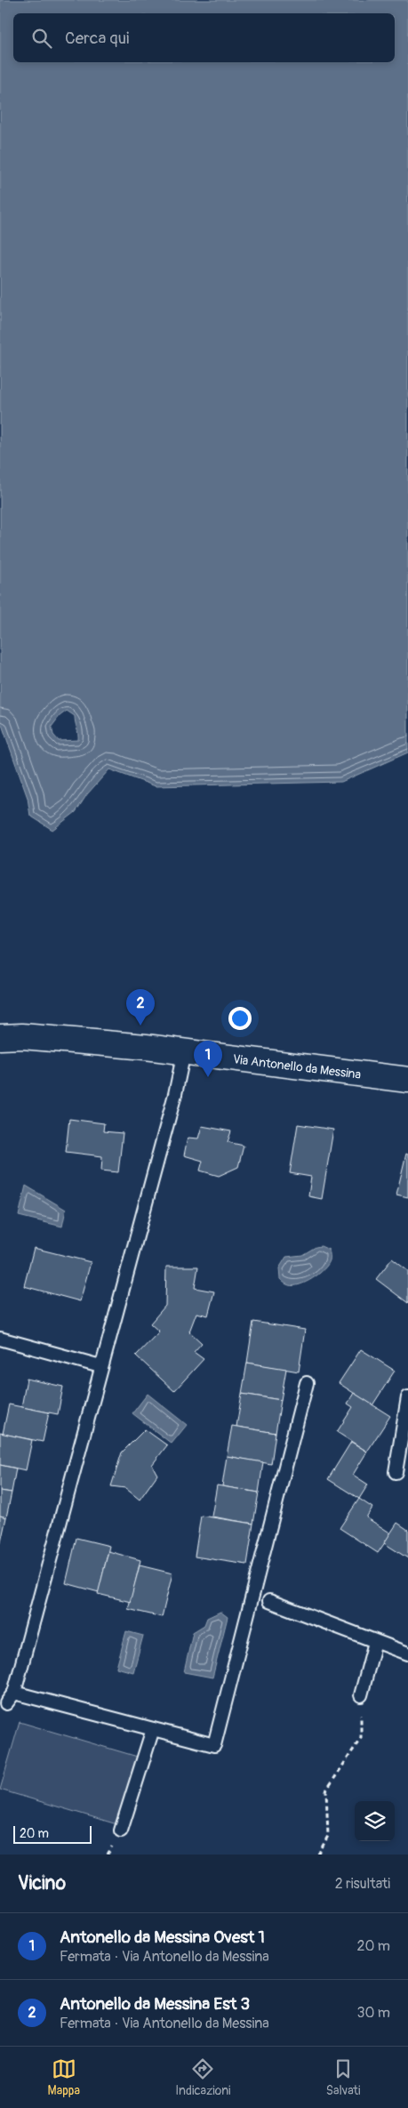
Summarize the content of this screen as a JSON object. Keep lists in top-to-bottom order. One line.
{"streets":{"main road":["Via Antonello da Messina"]},"scale_bar":"20 m","page":{"search":"Cerca qui","pins":["2","1"],"scale":"20 m","heading":["Vicino","2 risultati"],"list":[{"mark":"1","name":"Antonello da Messina Ovest 1","note":"Fermata · Via Antonello da Messina","value":"20 m"},{"mark":"2","name":"Antonello da Messina Est 3","note":"Fermata · Via Antonello da Messina","value":"30 m"}],"nav":["Mappa","Indicazioni","Salvati"]}}
